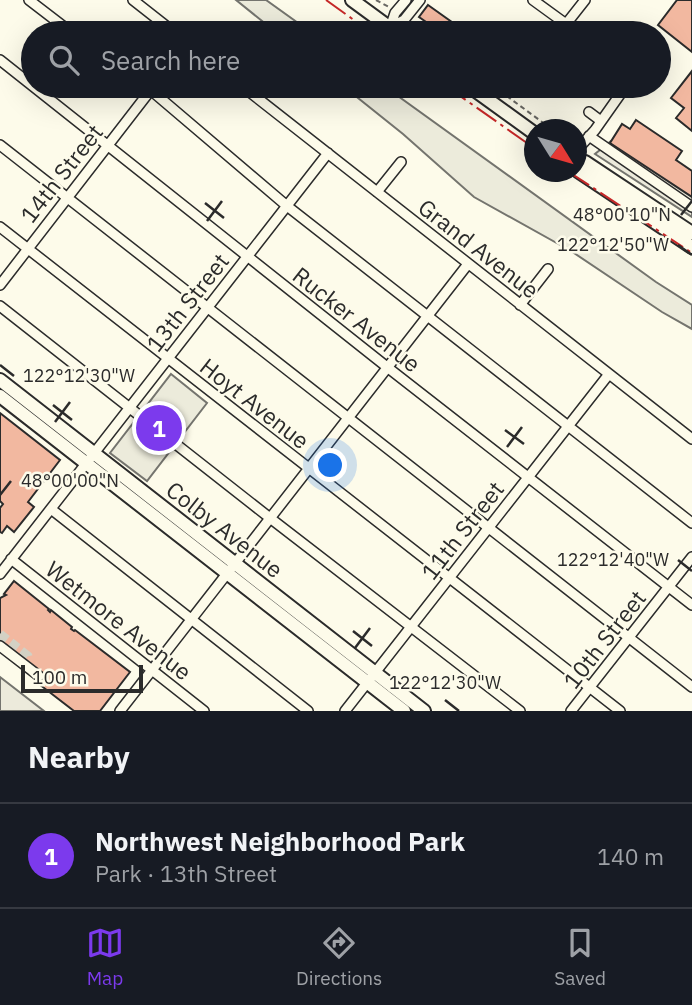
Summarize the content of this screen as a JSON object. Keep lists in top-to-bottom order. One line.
{"streets":{"main road":["Colby Avenue"],"street":["14th Street","Grand Avenue","13th Street","Rucker Avenue","Hoyt Avenue","11th Street","Wetmore Avenue","10th Street"]},"crossings":[["14th Street","Rucker Avenue"],["14th Street","Hoyt Avenue"],["Grand Avenue","13th Street"],["Grand Avenue","11th Street"],["13th Street","Rucker Avenue"],["13th Street","Hoyt Avenue"],["13th Street","Colby Avenue"],["13th Street","Wetmore Avenue"],["Rucker Avenue","11th Street"],["Rucker Avenue","10th Street"],["Hoyt Avenue","11th Street"],["Hoyt Avenue","10th Street"],["Colby Avenue","11th Street"]],"scale_bar":"100 m","north":"bottom right","page":{"search":"Search here","pins":"1","scale":"100 m","heading":"Nearby","list":[{"mark":"1","name":"Northwest Neighborhood Park","note":"Park · 13th Street","value":"140 m"}],"nav":["Map","Directions","Saved"]},"coordinates":["48°00'10\"N","122°12'50\"W","122°12'30\"W","48°00'00\"N","122°12'40\"W"]}
